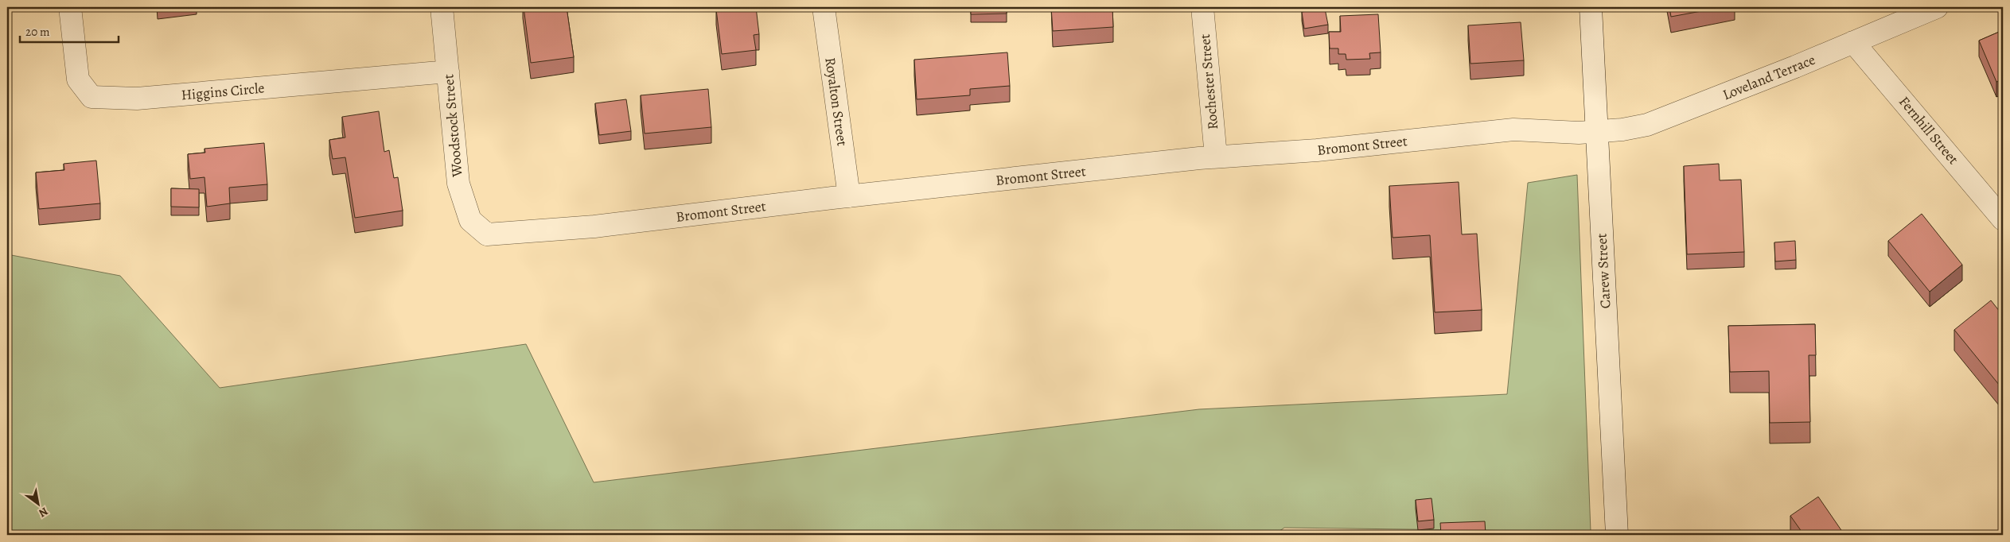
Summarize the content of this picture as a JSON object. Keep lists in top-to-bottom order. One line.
{"streets":{"street":["Loveland Terrace","Rochester Street","Higgins Circle","Royalton Street","Woodstock Street","Fernhill Street","Bromont Street","Carew Street"]},"crossings":[["Loveland Terrace","Fernhill Street"],["Loveland Terrace","Bromont Street"],["Loveland Terrace","Carew Street"],["Rochester Street","Bromont Street"],["Higgins Circle","Woodstock Street"],["Royalton Street","Bromont Street"],["Woodstock Street","Bromont Street"],["Bromont Street","Carew Street"]],"scale_bar":"20 m","north":"bottom right"}
